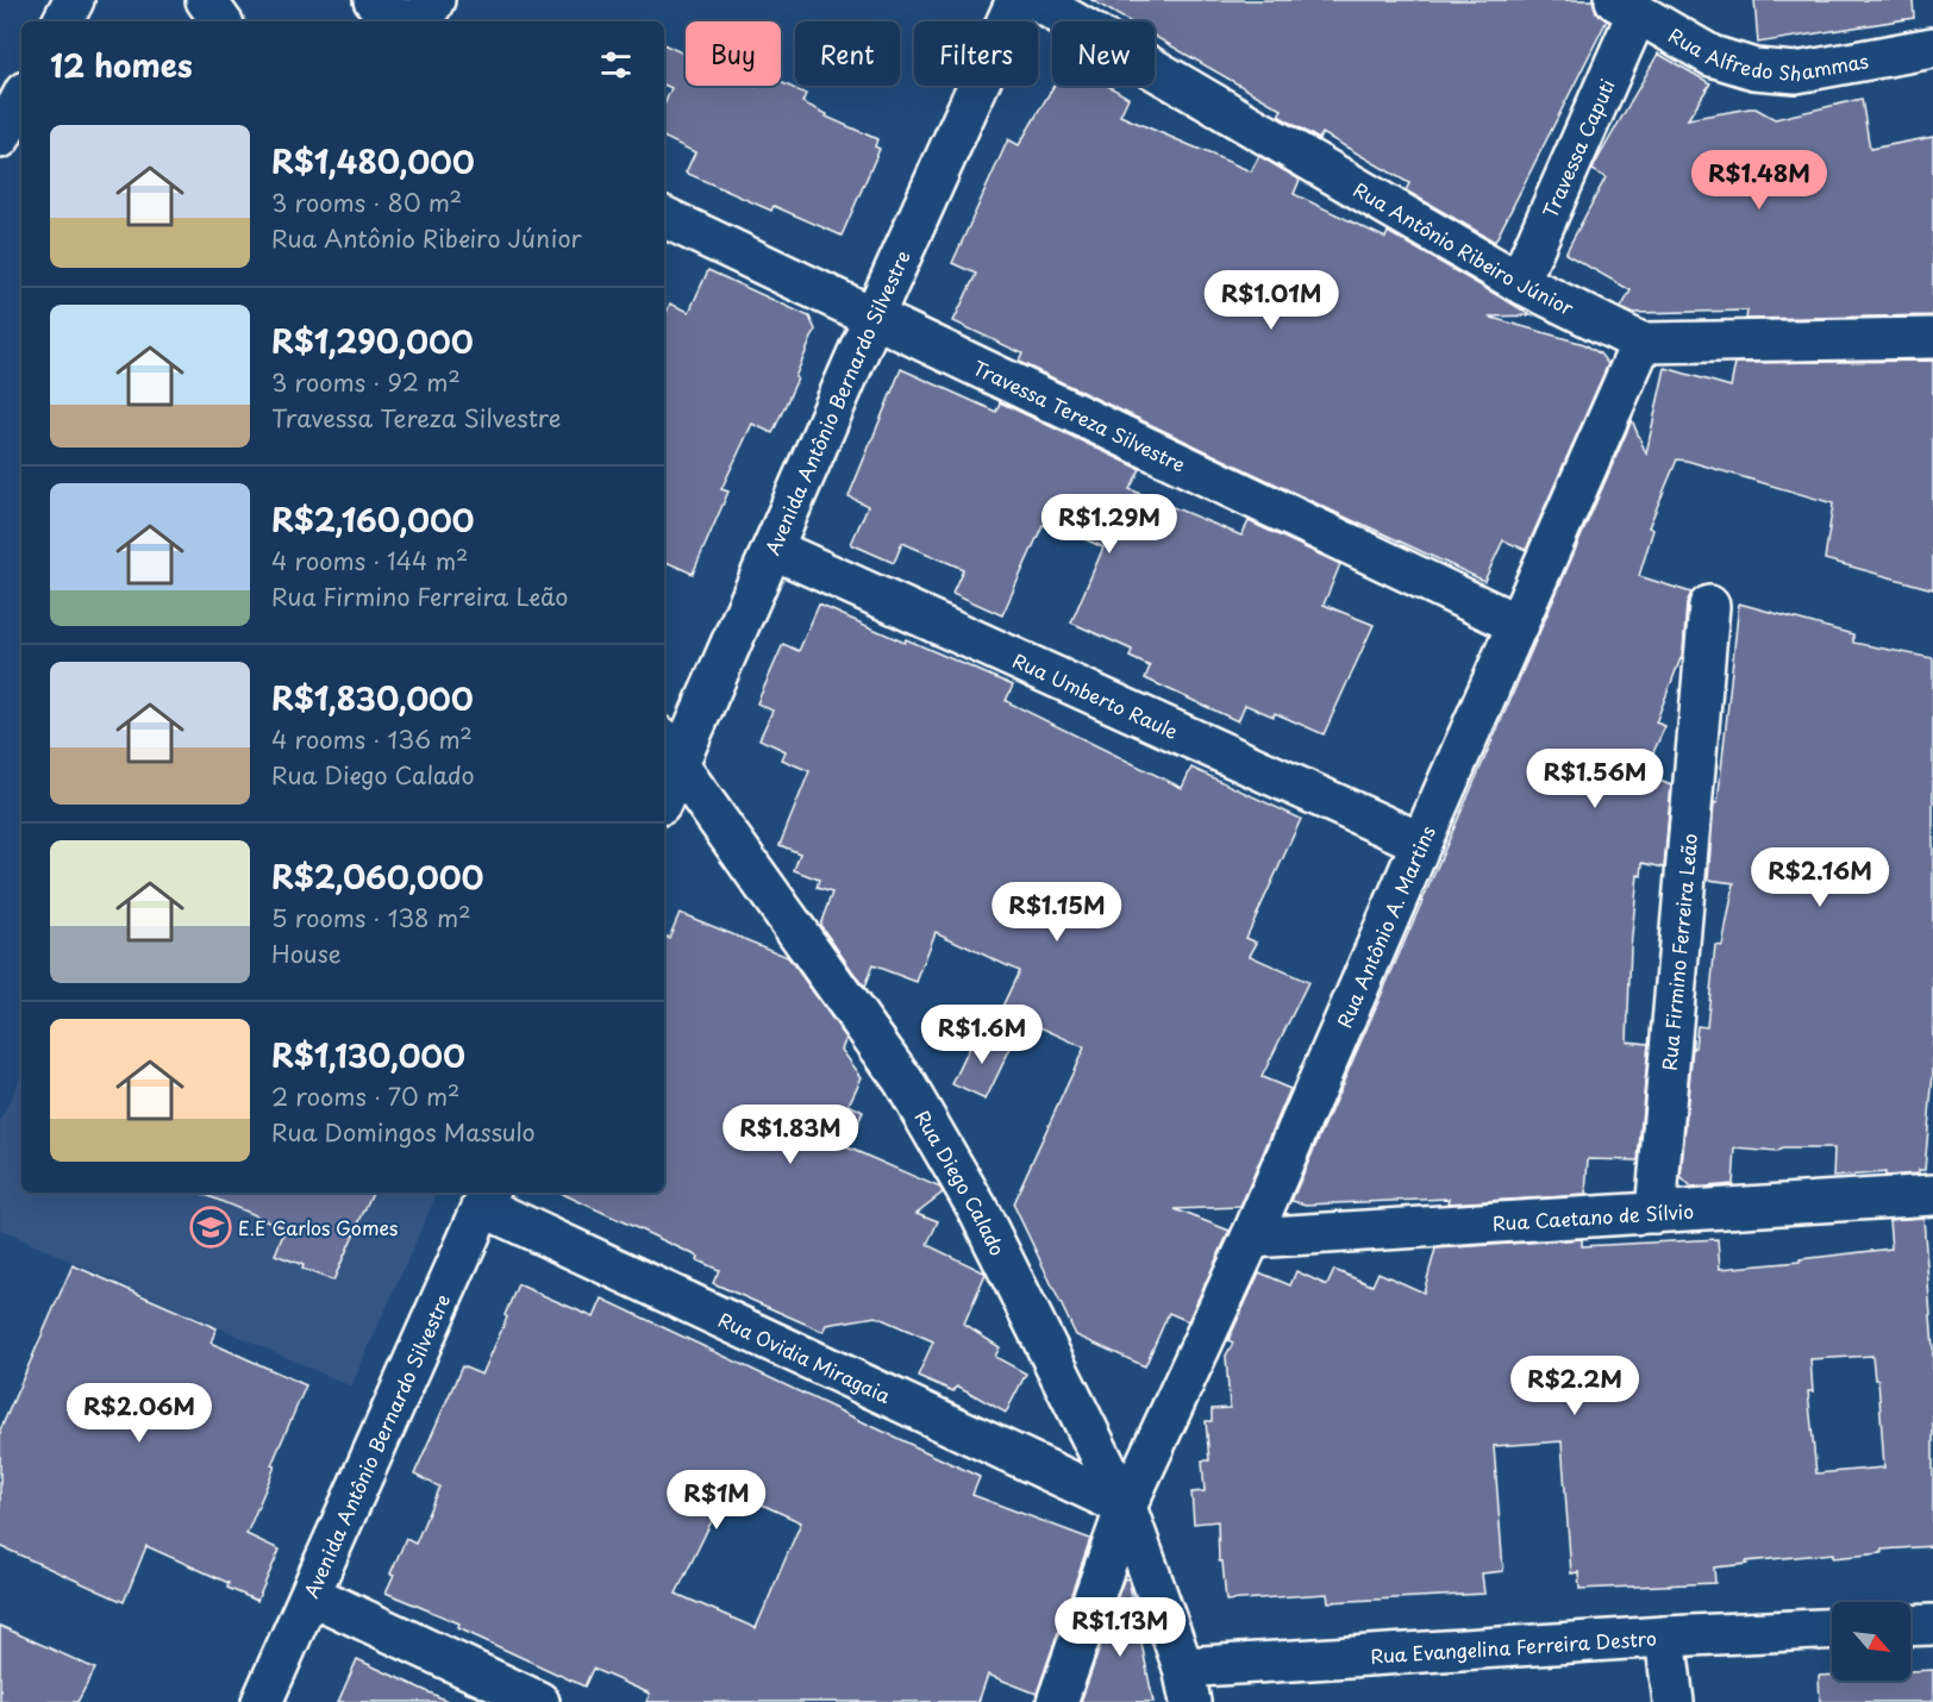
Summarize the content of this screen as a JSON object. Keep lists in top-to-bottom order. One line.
{"streets":{"street":["Rua Alfredo Shammas","Travessa Caputi","Rua Antônio Ribeiro Júnior","Avenida Antônio Bernardo Silvestre","Travessa Tereza Silvestre","Rua Umberto Raule","Rua Antônio A. Martins","Rua Firmino Ferreira Leão","Rua Diego Calado","Rua Caetano de Sílvio","Rua Ovidia Miragaia","Rua Evangelina Ferreira Destro"]},"crossings":[["Rua Alfredo Shammas","Travessa Caputi"],["Travessa Caputi","Rua Antônio Ribeiro Júnior"],["Rua Antônio Ribeiro Júnior","Rua Antônio A. Martins"],["Avenida Antônio Bernardo Silvestre","Travessa Tereza Silvestre"],["Avenida Antônio Bernardo Silvestre","Rua Umberto Raule"],["Avenida Antônio Bernardo Silvestre","Rua Diego Calado"],["Avenida Antônio Bernardo Silvestre","Rua Ovidia Miragaia"],["Travessa Tereza Silvestre","Rua Antônio A. Martins"],["Rua Umberto Raule","Rua Antônio A. Martins"],["Rua Antônio A. Martins","Rua Diego Calado"],["Rua Antônio A. Martins","Rua Caetano de Sílvio"],["Rua Antônio A. Martins","Rua Ovidia Miragaia"],["Rua Firmino Ferreira Leão","Rua Caetano de Sílvio"],["Rua Diego Calado","Rua Ovidia Miragaia"],["Rua Diego Calado","Rua Evangelina Ferreira Destro"]],"places":{"school or university":["E.E Carlos Gomes"]},"north":"bottom right","page":{"chip":["Buy","Rent","Filters","New"],"heading":"12 homes","list":[{"name":"R$1,480,000","note":"3 rooms · 80 m² · Rua Antônio Ribeiro Júnior"},{"name":"R$1,290,000","note":"3 rooms · 92 m² · Travessa Tereza Silvestre"},{"name":"R$2,160,000","note":"4 rooms · 144 m² · Rua Firmino Ferreira Leão"},{"name":"R$1,830,000","note":"4 rooms · 136 m² · Rua Diego Calado"},{"name":"R$2,060,000","note":"5 rooms · 138 m² · House"},{"name":"R$1,130,000","note":"2 rooms · 70 m² · Rua Domingos Massulo"}],"price":["R$1.48M","R$1.01M","R$1.29M","R$1.56M","R$2.16M","R$1.15M","R$1.6M","R$1.83M","R$2.2M","R$2.06M","R$1M","R$1.13M"]}}
